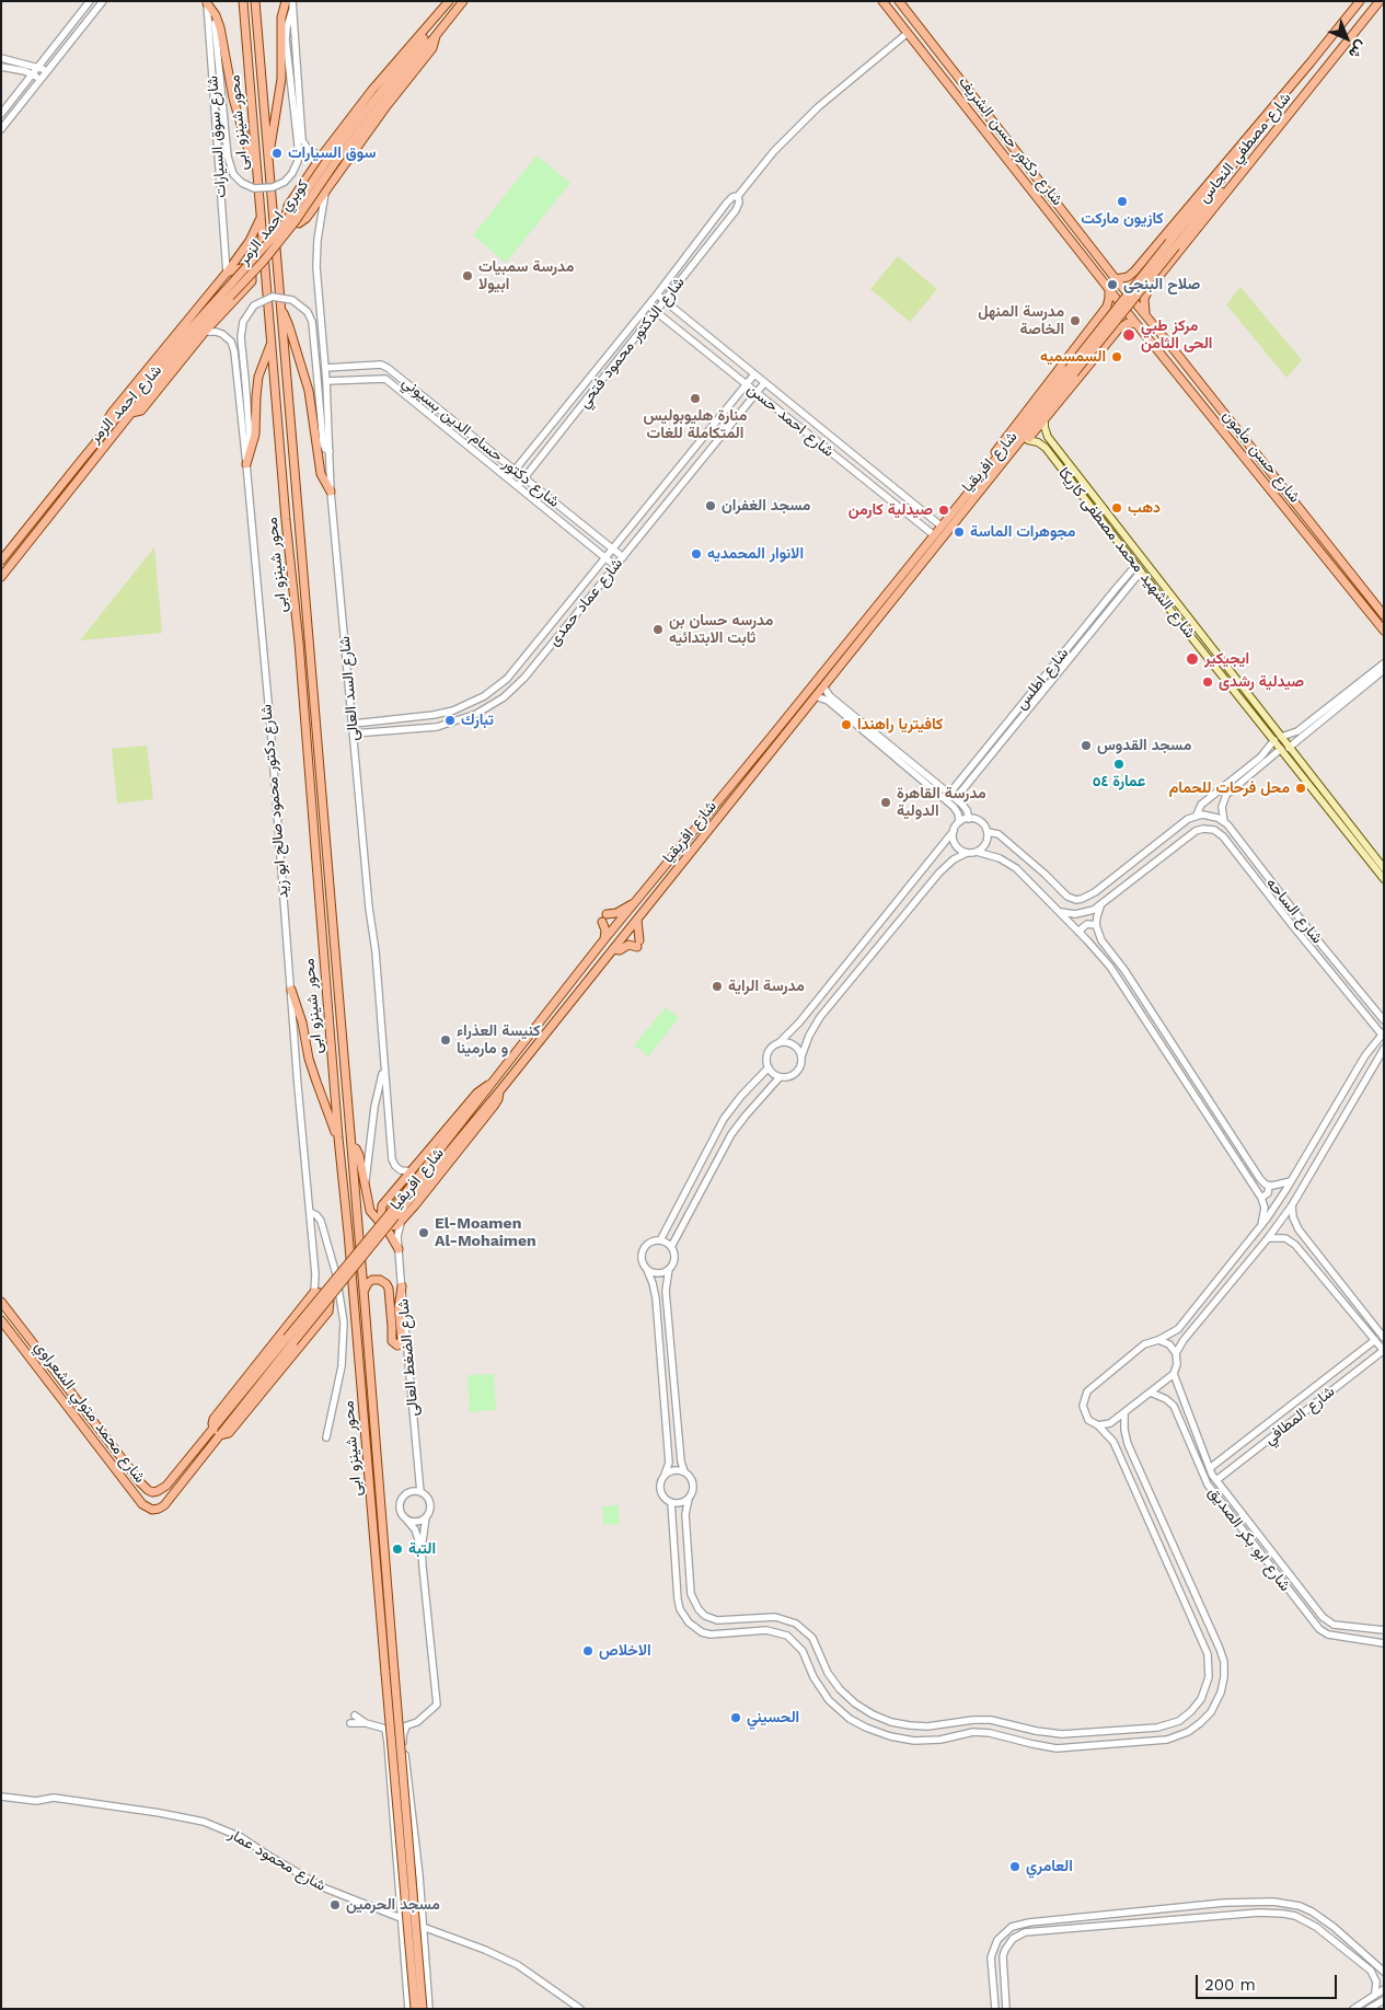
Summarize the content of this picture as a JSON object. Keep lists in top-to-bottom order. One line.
{"streets":{"main road":["محور شينزو ابى","شارع دكتور حسن الشريف","شارع مصطفي النحاس","كوبري احمد الزمر","شارع احمد الزمر","شارع حسن مأمون","شارع افريقيا","شارع الشهيد محمد مصطفى كاريكا","شارع محمد متولي الشعراوي"],"street":["شارع سوق السيارات","شارع الدكتور محمود فتحي","شارع احمد حسن","شارع دكتور حسام الدين بسيوني","شارع عماد حمدى","شارع اطلس","شارع السد العالى","شارع دكتور محمود صالح ابو زيد","شارع الساحه","شارع الضغط العالى","شارع المطافي","شارع ابو بكر الصديق","شارع محمود عمار"]},"crossings":[["محور شينزو ابى","شارع احمد الزمر"],["شارع سوق السيارات","شارع احمد الزمر"],["شارع دكتور حسن الشريف","شارع مصطفي النحاس"],["شارع دكتور حسن الشريف","شارع الدكتور محمود فتحي"],["شارع دكتور حسن الشريف","شارع حسن مأمون"],["شارع دكتور حسن الشريف","شارع افريقيا"],["شارع مصطفي النحاس","شارع حسن مأمون"],["شارع الدكتور محمود فتحي","شارع احمد حسن"],["شارع الدكتور محمود فتحي","شارع دكتور حسام الدين بسيوني"],["شارع احمد الزمر","شارع دكتور محمود صالح ابو زيد"],["شارع احمد حسن","شارع افريقيا"],["شارع احمد حسن","شارع عماد حمدى"],["شارع دكتور حسام الدين بسيوني","شارع عماد حمدى"],["شارع دكتور حسام الدين بسيوني","شارع السد العالى"],["شارع حسن مأمون","شارع افريقيا"],["شارع افريقيا","شارع الشهيد محمد مصطفى كاريكا"],["شارع افريقيا","شارع السد العالى"],["شارع افريقيا","شارع الضغط العالى"],["شارع الشهيد محمد مصطفى كاريكا","شارع اطلس"],["شارع عماد حمدى","شارع السد العالى"],["شارع المطافي","شارع ابو بكر الصديق"]],"places":["سوق السيارات","كازيون ماركت","مدرسة سمبيات ابيولا","صلاح البنجى","مدرسة المنهل الخاصة","مركز طبي الحى الثامن","السمسميه","منارة هليوبوليس المتكاملة للغات","مسجد الغفران","دهب","صيدلية كارمن","مجوهرات الماسة","الانوار المحمديه","مدرسه حسان بن ثابت الابتدائيه","ايجيكير","صيدلية رشدى","تبارك","كافيتريا راهندا","مسجد القدوس","عمارة ٥٤","محل فرحات للحمام","مدرسة القاهرة الدولية","مدرسة الراية","كنيسة العذراء و مارمينا","El-Moamen Al-Mohaimen","التبة","الاخلاص","الحسيني","العامري","مسجد الحرمين"],"scale_bar":"200 m","north":"bottom right"}
